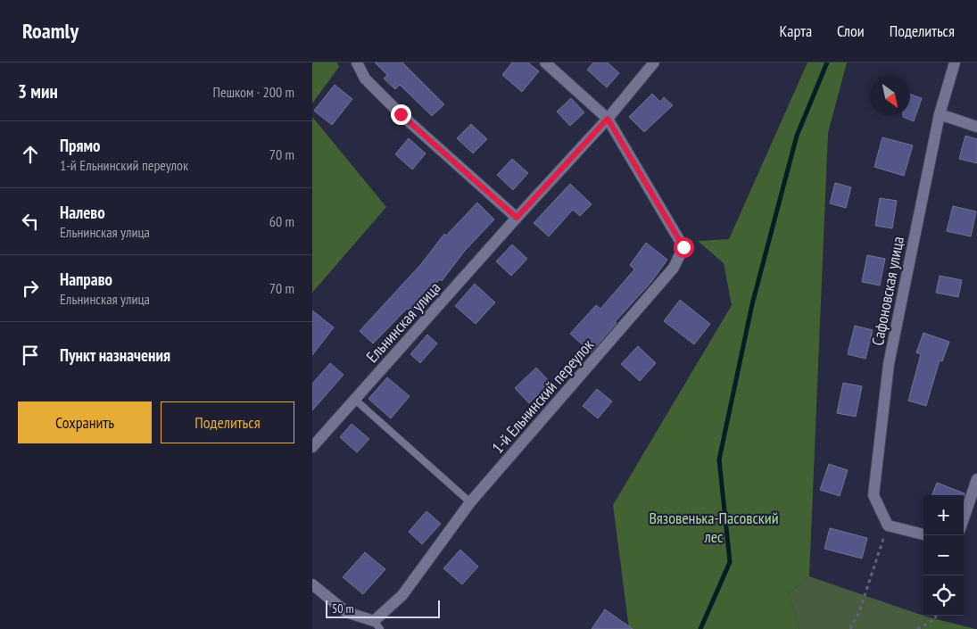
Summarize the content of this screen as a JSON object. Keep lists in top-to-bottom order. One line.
{"streets":{"street":["Сафоновская улица","Ельнинская улица","1-й Ельнинский переулок"]},"crossings":[["Ельнинская улица","1-й Ельнинский переулок"]],"parks":["Вязовенька-Пасовский лес"],"scale_bar":"50 m","north":"bottom right","page":{"header":"Roamly","nav":["Карта","Слои","Поделиться"],"heading":["3 мин","Пешком · 200 m"],"list":[["Прямо","1-й Ельнинский переулок","70 m"],["Налево","Ельнинская улица","60 m"],["Направо","Ельнинская улица","70 m"],"Пункт назначения"],"buttons":["Сохранить","Поделиться"],"map_buttons":["+","−"],"scale":"50 m"}}
